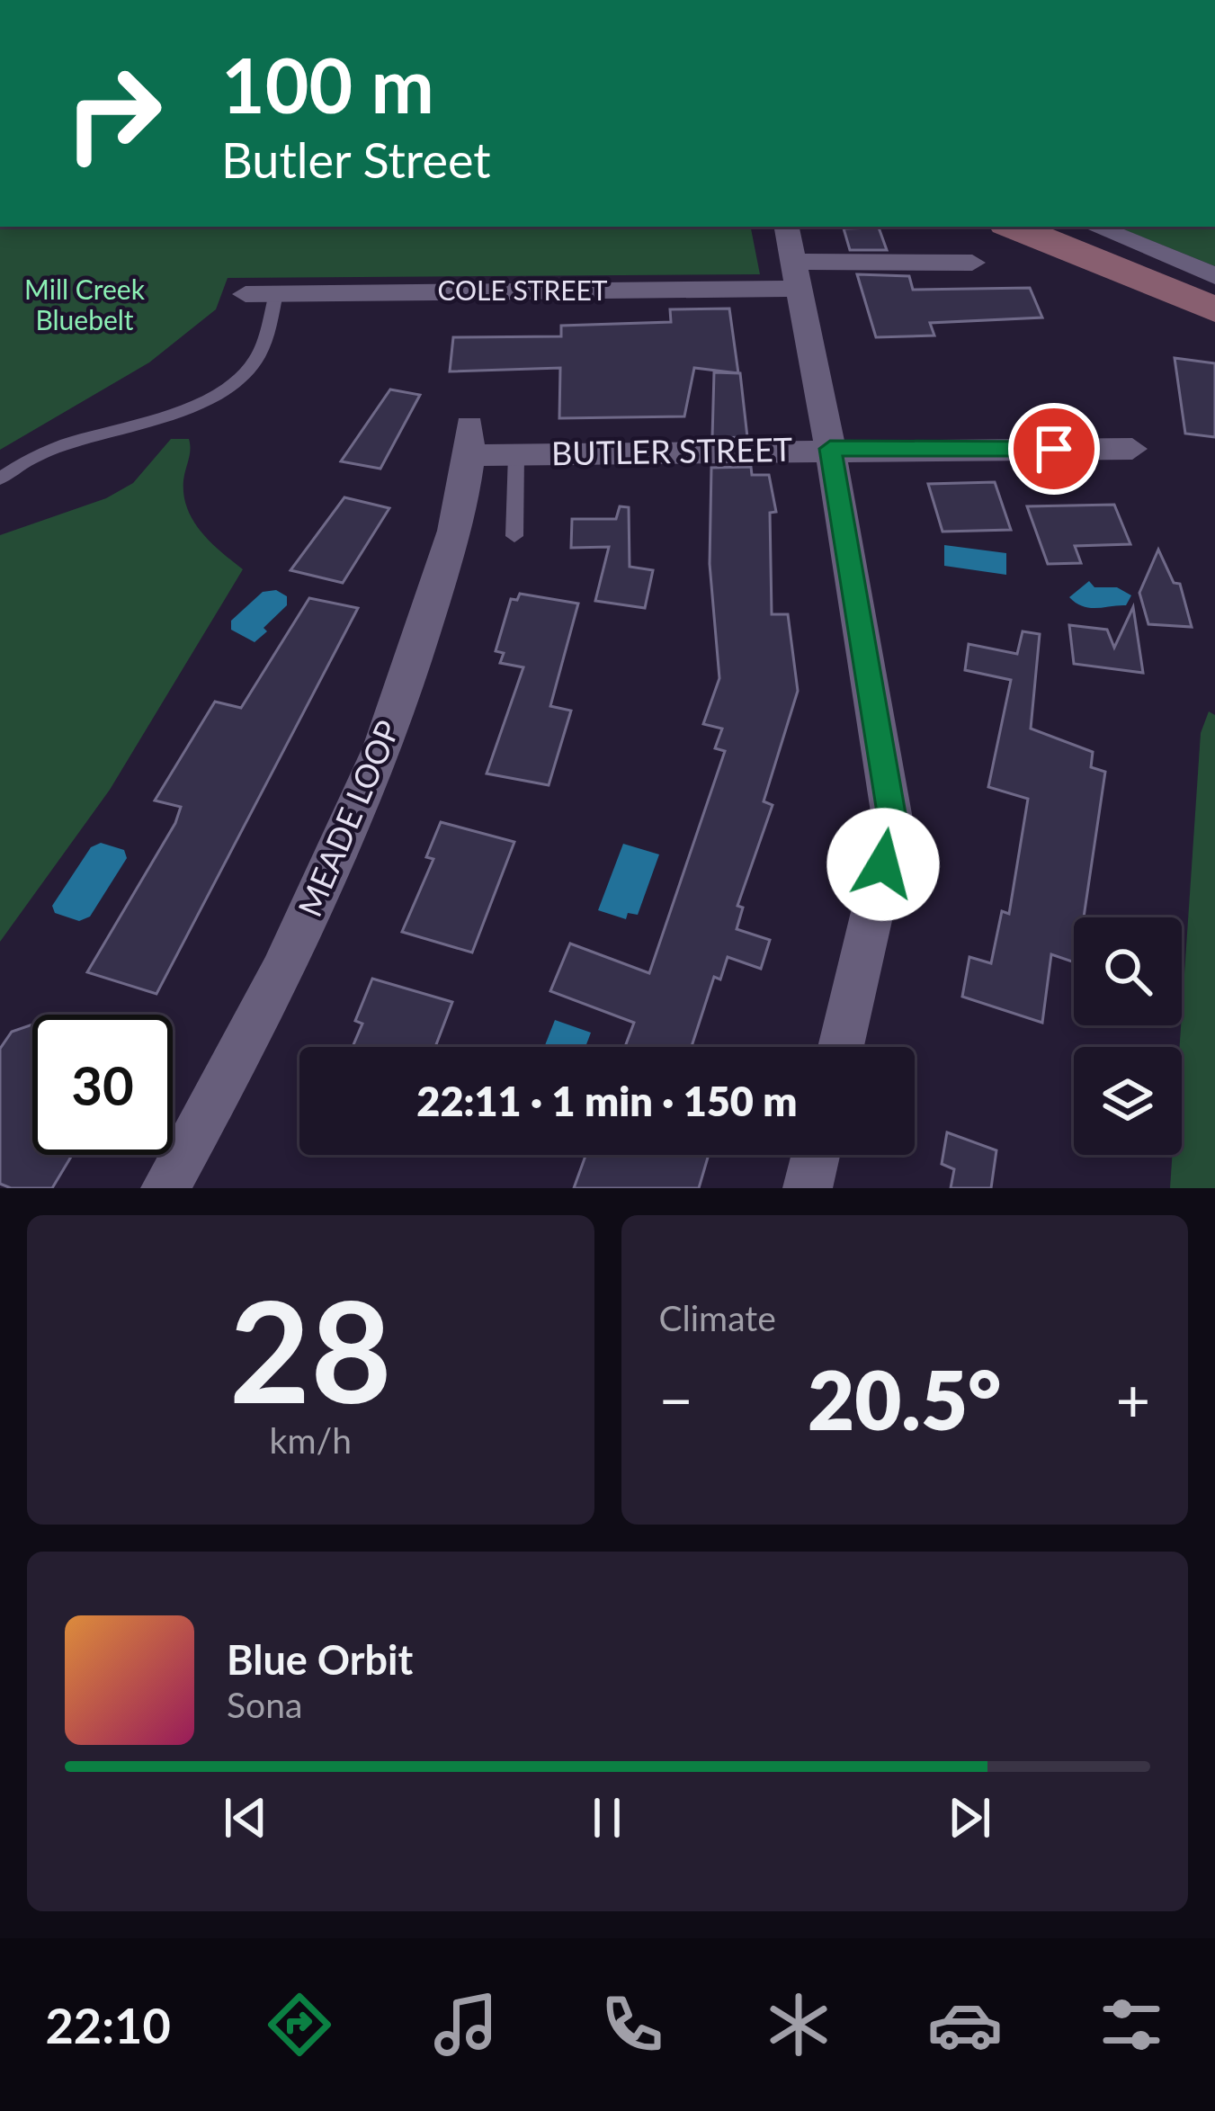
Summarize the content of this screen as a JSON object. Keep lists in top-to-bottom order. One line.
{"streets":{"street":["COLE STREET","BUTLER STREET","MEADE LOOP"]},"crossings":[["BUTLER STREET","MEADE LOOP"]],"parks":["Mill Creek Bluebelt"],"page":{"turn":["100 m","Butler Street"],"limit":"30","trip":"22:11 · 1 min · 150 m","tile":[["28","km/h"],"Climate"],"heat":["−","20.5°","+"],"song":["Blue Orbit","Sona"],"tabs":"22:10"}}
